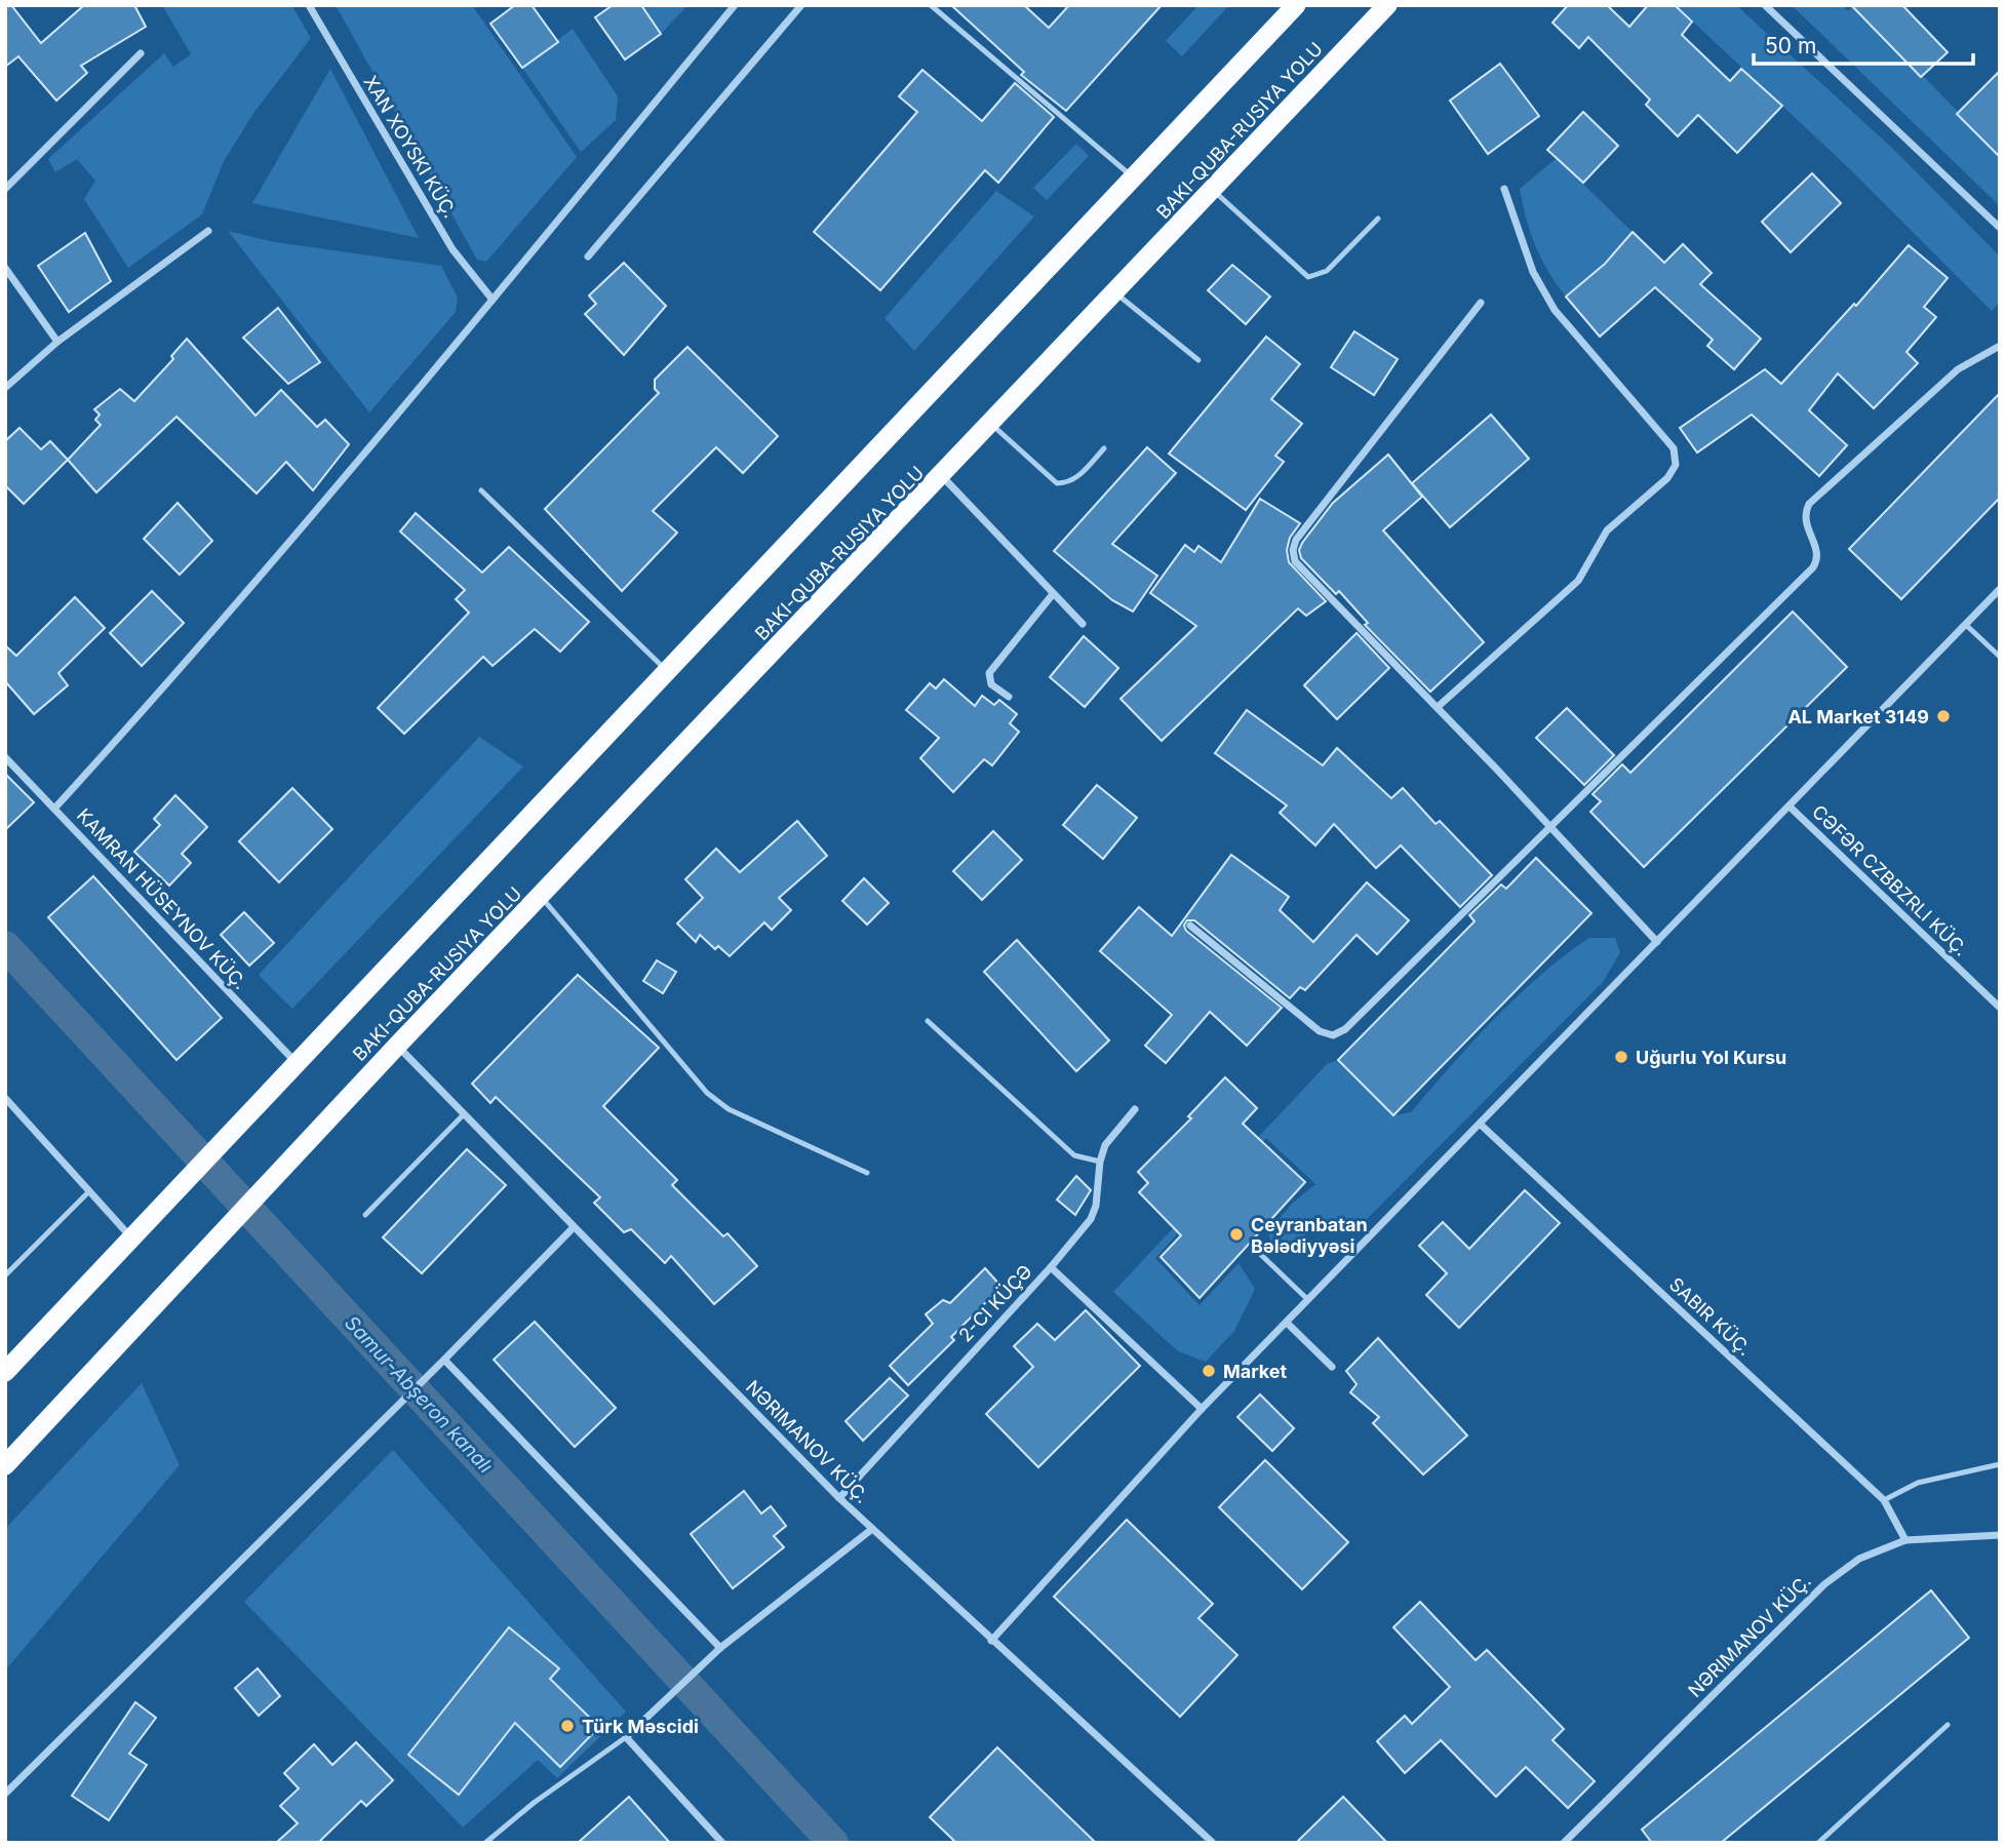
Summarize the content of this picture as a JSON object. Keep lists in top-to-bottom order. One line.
{"streets":{"street":["XAN XOYSKI KÜÇ.","KAMRAN HÜSEYNOV KÜÇ.","2-CI KÜÇƏ","SABIR KÜÇ.","NƏRIMANOV KÜÇ."]},"crossings":[["2-CI KÜÇƏ","NƏRIMANOV KÜÇ."],["SABIR KÜÇ.","NƏRIMANOV KÜÇ."]],"water":["Samur-Abşeron kanalı"],"places":["AL Market 3149","Uğurlu Yol Kursu","Ceyranbatan Bələdiyyəsi","Market","Türk Məscidi"],"scale_bar":"50 m"}
